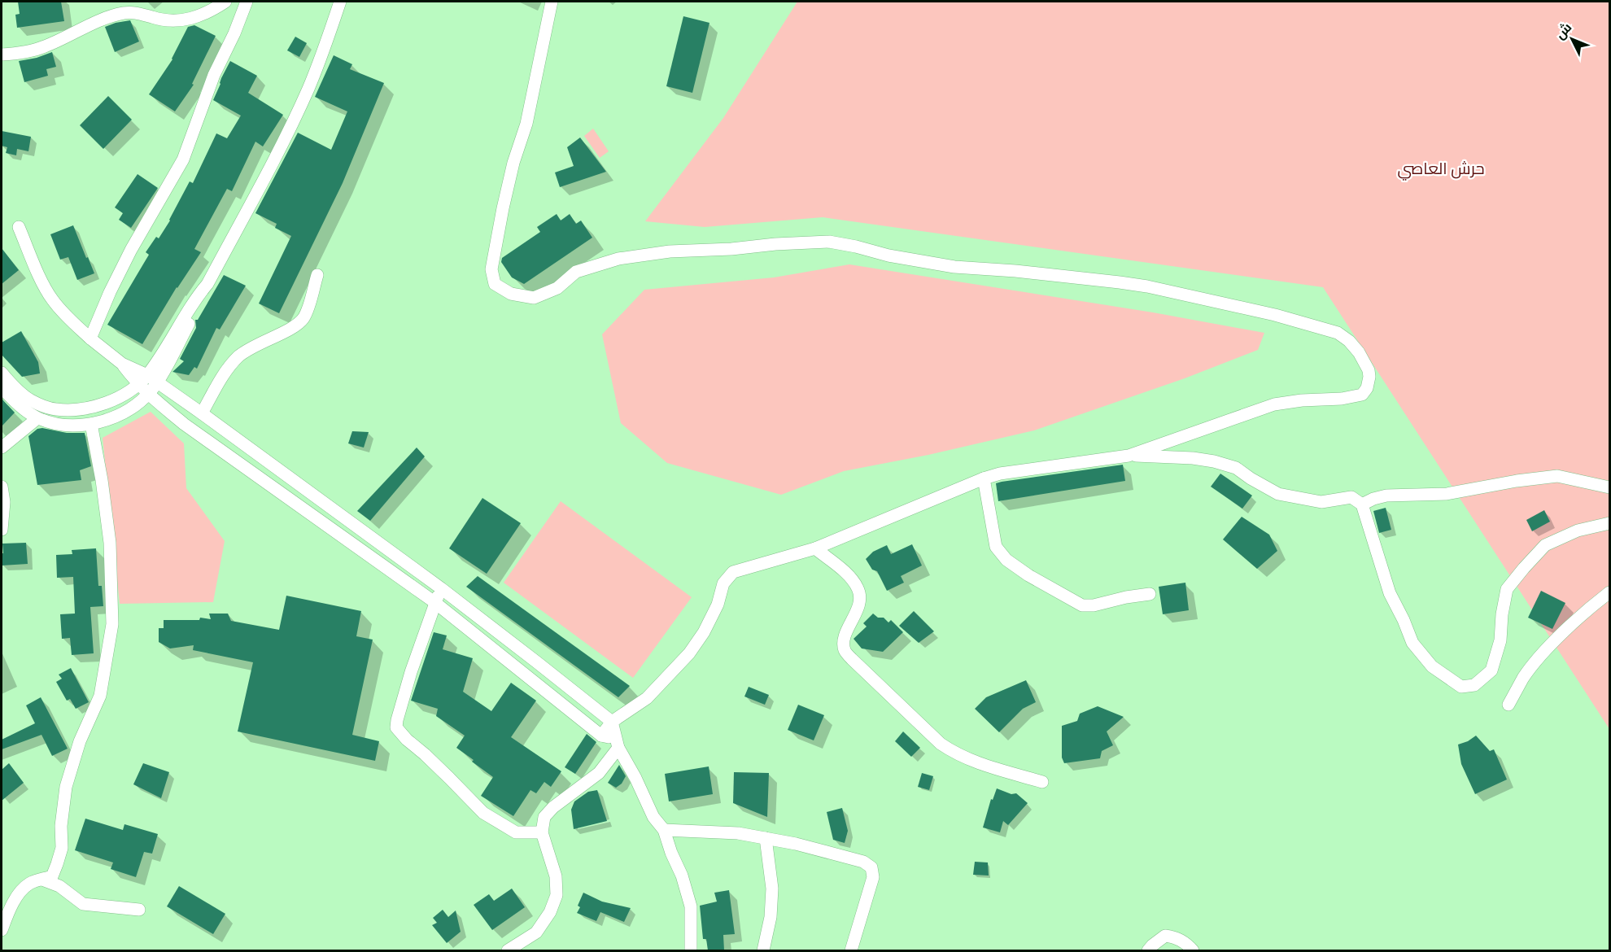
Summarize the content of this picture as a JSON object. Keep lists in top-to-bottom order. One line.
{"parks":["حرش العاصي"],"north":"top left"}
